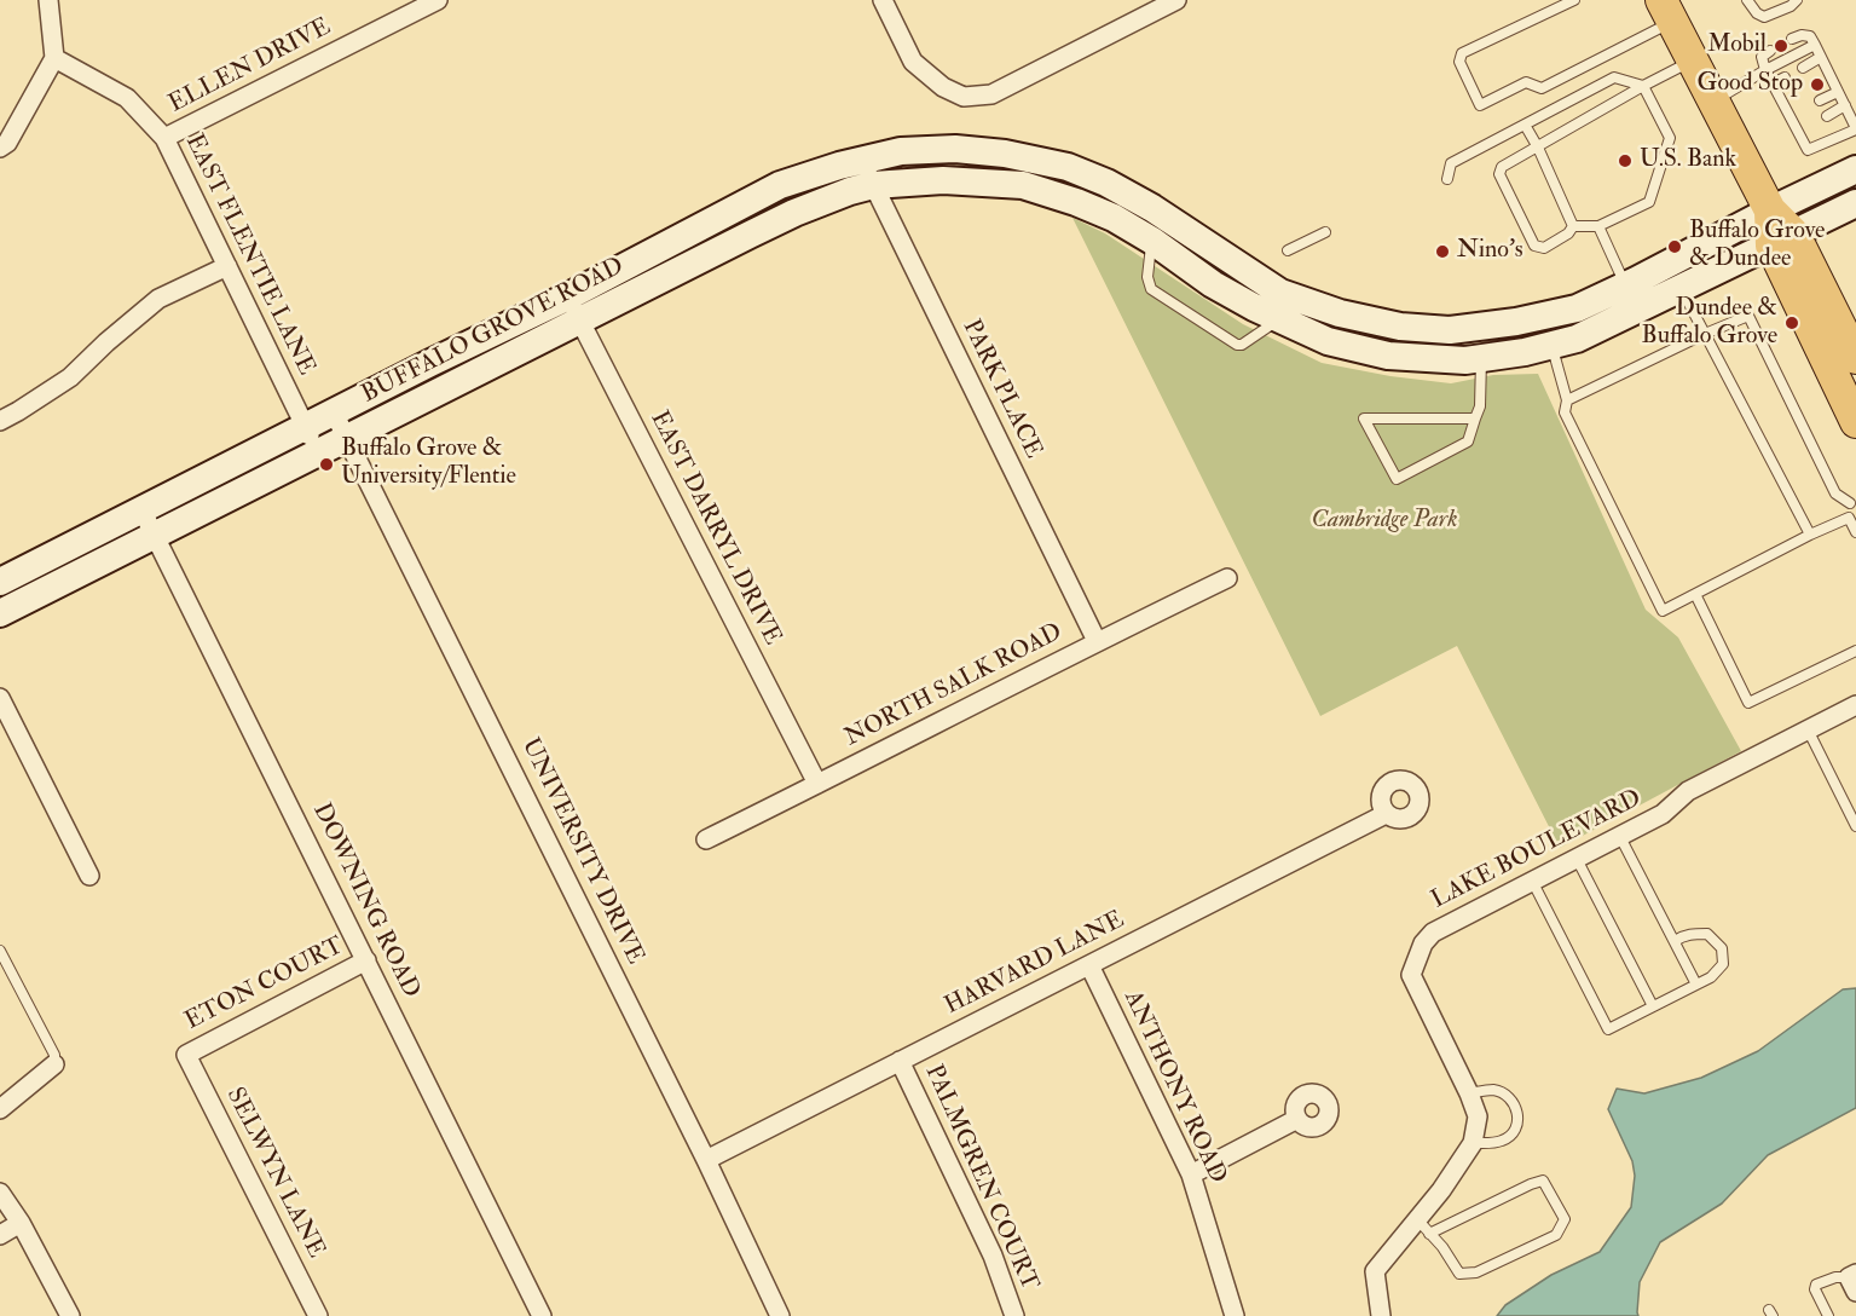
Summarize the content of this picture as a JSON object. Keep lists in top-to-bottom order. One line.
{"streets":{"main road":["BUFFALO GROVE ROAD"],"street":["ELLEN DRIVE","EAST FLENTIE LANE","PARK PLACE","EAST DARRYL DRIVE","NORTH SALK ROAD","LAKE BOULEVARD","UNIVERSITY DRIVE","DOWNING ROAD","HARVARD LANE","ETON COURT","ANTHONY ROAD","SELWYN LANE","PALMGREN COURT"]},"crossings":[["ELLEN DRIVE","EAST FLENTIE LANE"],["EAST FLENTIE LANE","BUFFALO GROVE ROAD"],["BUFFALO GROVE ROAD","PARK PLACE"],["BUFFALO GROVE ROAD","EAST DARRYL DRIVE"],["BUFFALO GROVE ROAD","UNIVERSITY DRIVE"],["BUFFALO GROVE ROAD","DOWNING ROAD"],["PARK PLACE","NORTH SALK ROAD"],["EAST DARRYL DRIVE","NORTH SALK ROAD"],["UNIVERSITY DRIVE","HARVARD LANE"],["DOWNING ROAD","ETON COURT"],["HARVARD LANE","ANTHONY ROAD"],["HARVARD LANE","PALMGREN COURT"],["ETON COURT","SELWYN LANE"]],"parks":["Cambridge Park"],"places":["Mobil","Good Stop","U.S. Bank","Buffalo Grove & Dundee","Nino's","Dundee & Buffalo Grove","Buffalo Grove & University/Flentie"]}
